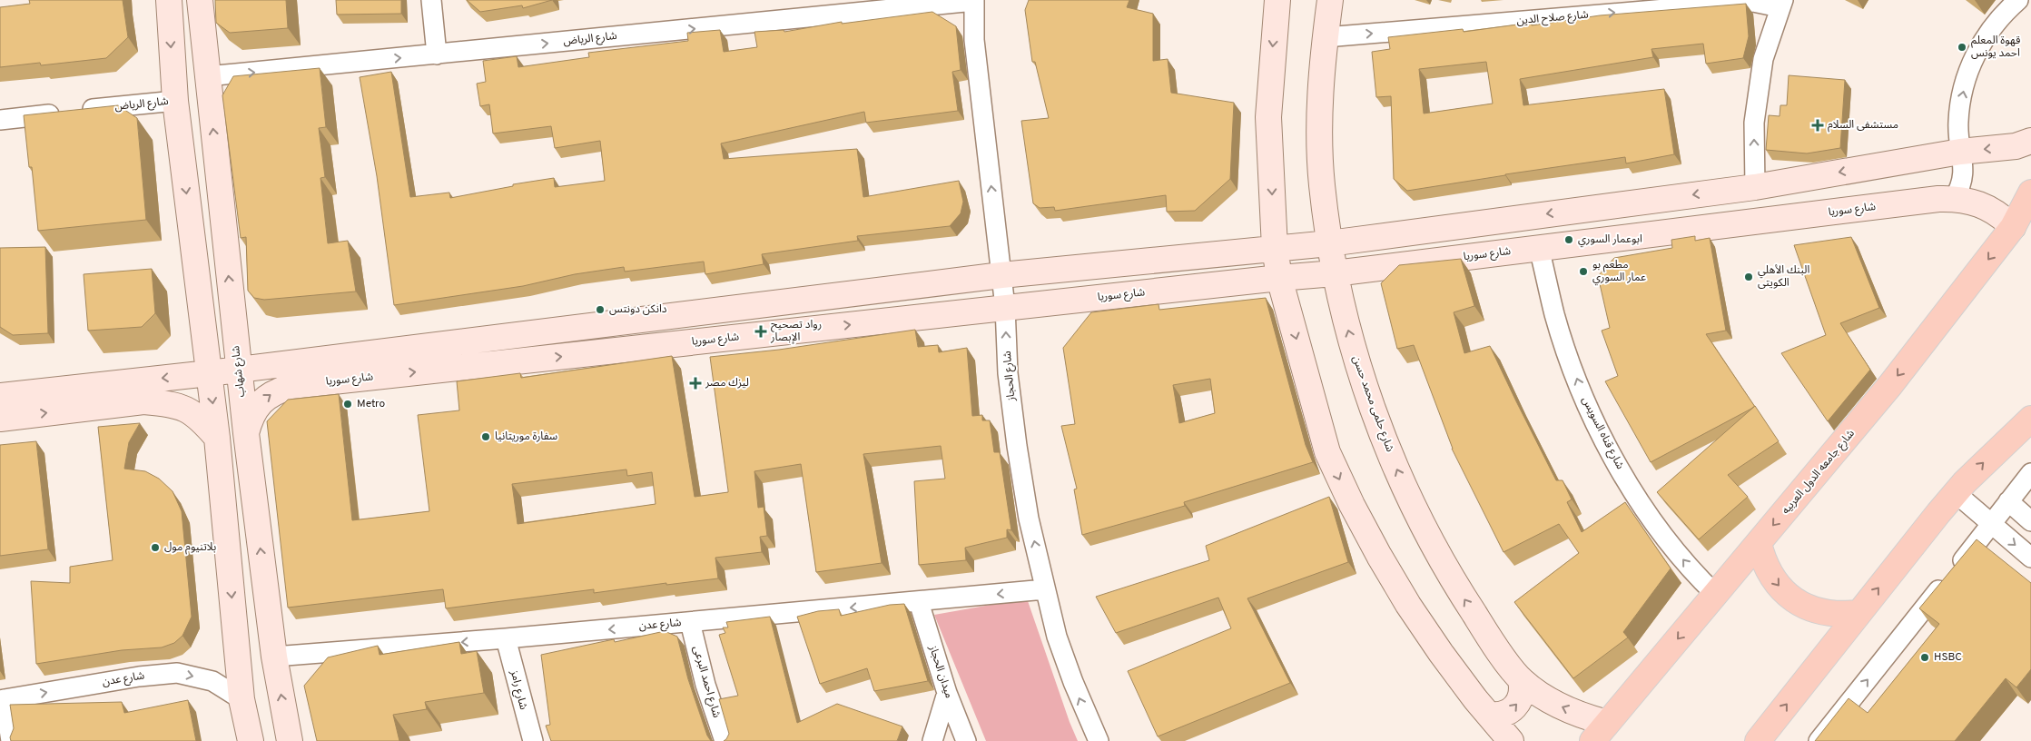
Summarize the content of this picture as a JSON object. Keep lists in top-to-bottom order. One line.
{"streets":{"main road":["شارع جامعه الدول العربيه"],"street":["شارع صلاح الدين","شارع الرياض","شارع سوريا","شارع شهاب","شارع الحجاز","شارع حلمى محمد حسن","شارع قناه السويس","شارع عدن","ميدان الحجاز","شارع احمد البرعى","شارع رامز"]},"crossings":[["شارع صلاح الدين","شارع حلمى محمد حسن"],["شارع الرياض","شارع شهاب"],["شارع الرياض","شارع الحجاز"],["شارع سوريا","شارع شهاب"],["شارع سوريا","شارع الحجاز"],["شارع سوريا","شارع حلمى محمد حسن"],["شارع سوريا","شارع قناه السويس"],["شارع سوريا","شارع جامعه الدول العربيه"],["شارع شهاب","شارع عدن"],["شارع الحجاز","شارع عدن"],["شارع حلمى محمد حسن","شارع جامعه الدول العربيه"],["شارع قناه السويس","شارع جامعه الدول العربيه"],["شارع عدن","ميدان الحجاز"],["شارع عدن","شارع احمد البرعى"],["شارع عدن","شارع رامز"]],"one_way":["شارع صلاح الدين","شارع الرياض","شارع الحجاز","شارع قناه السويس"],"places":{"other":["قهوة المعلم احمد يونس","ابوعمار السوري","مطعم بو عمار السوري","البنك الأهلي الكويتى","دانكن دونتس","Metro","سفارة موريتانيا","بلاتنيوم مول","HSBC"],"health":["مستشفى السلام","رواد تصحيح الإبصار","ليزك مصر"]}}
